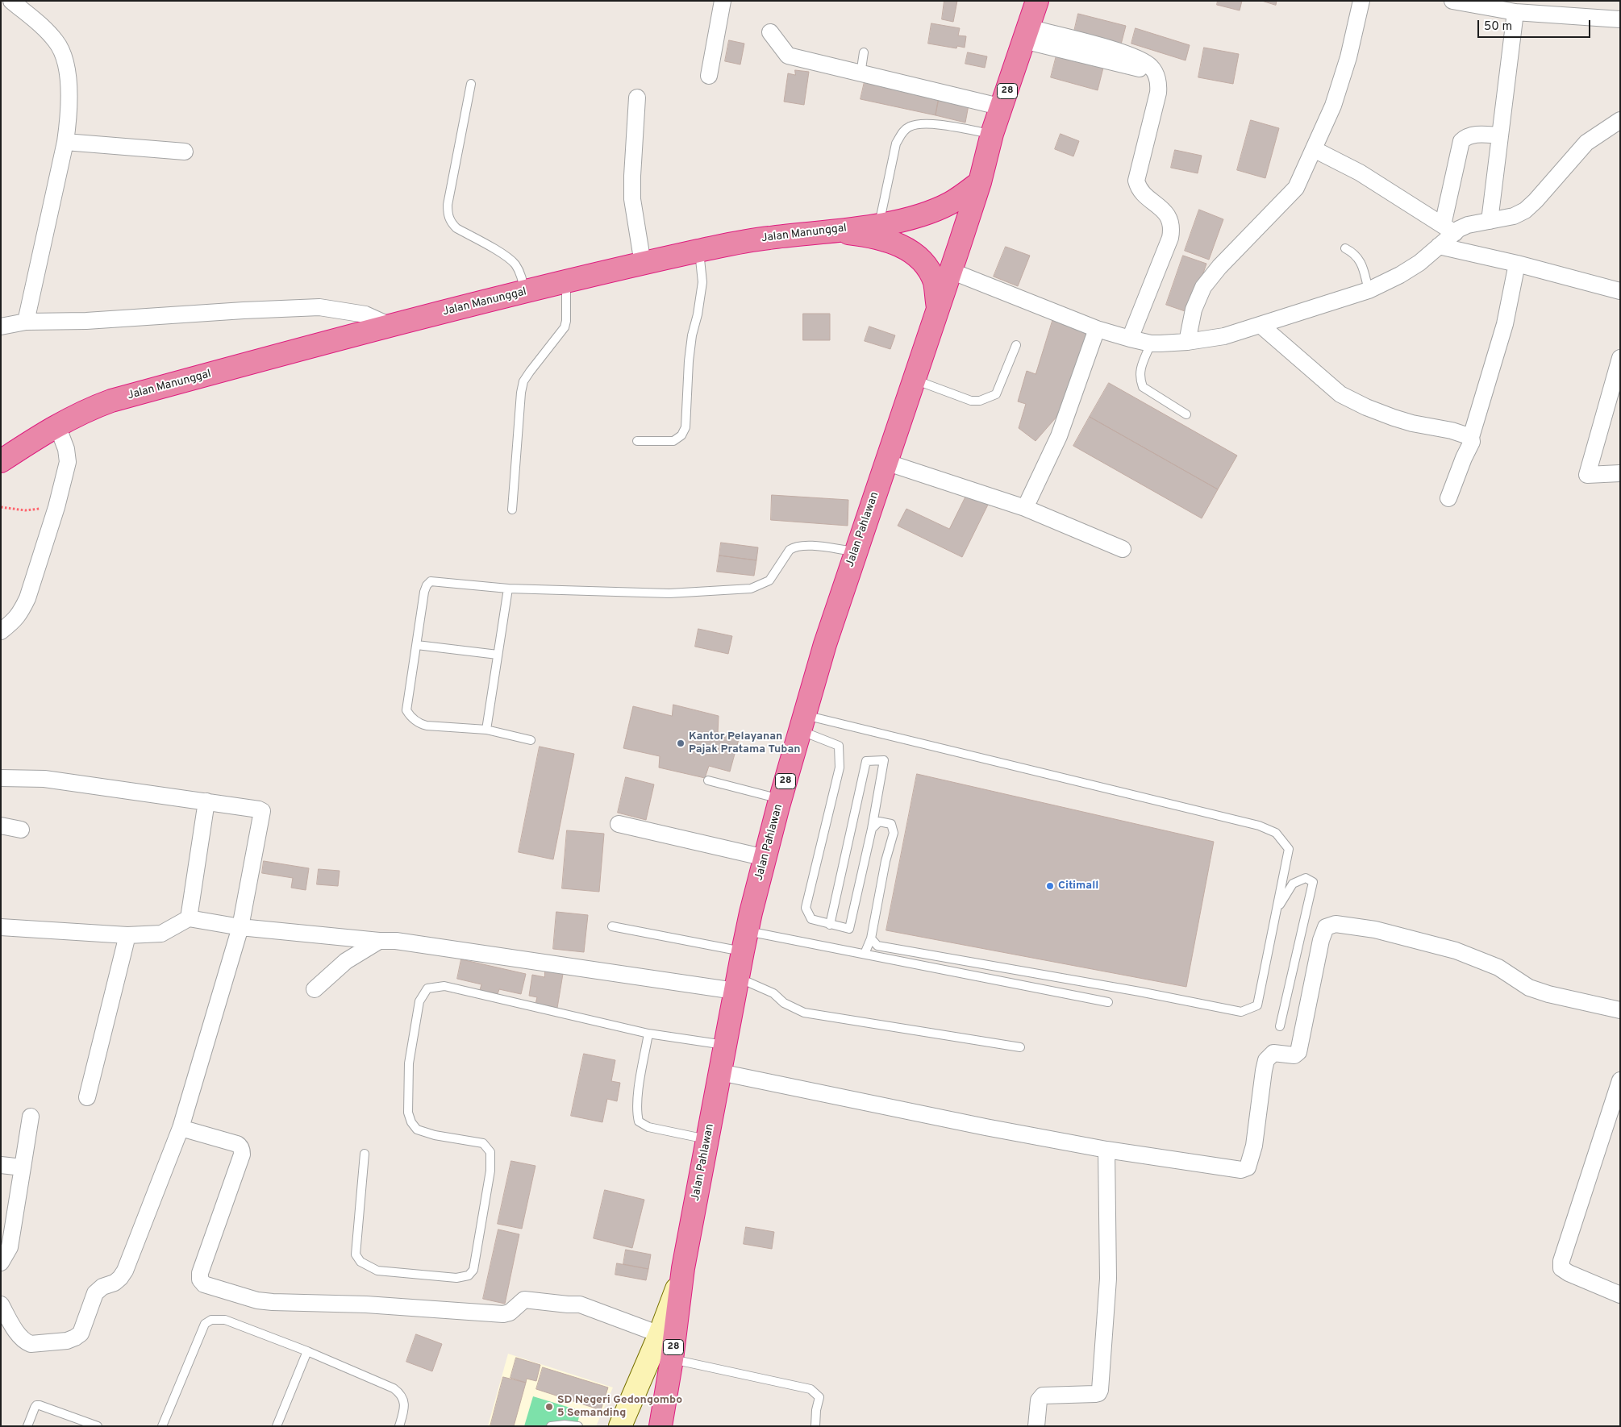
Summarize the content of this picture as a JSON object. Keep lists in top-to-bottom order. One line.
{"streets":{"highway":["28","Jalan Manunggal","Jalan Pahlawan"]},"crossings":[["28","Jalan Manunggal"],["28","Jalan Pahlawan"],["Jalan Manunggal","Jalan Pahlawan"]],"places":["Kantor Pelayanan Pajak Pratama Tuban","Citimall","SD Negeri Gedongombo 5 Semanding"],"scale_bar":"50 m"}
